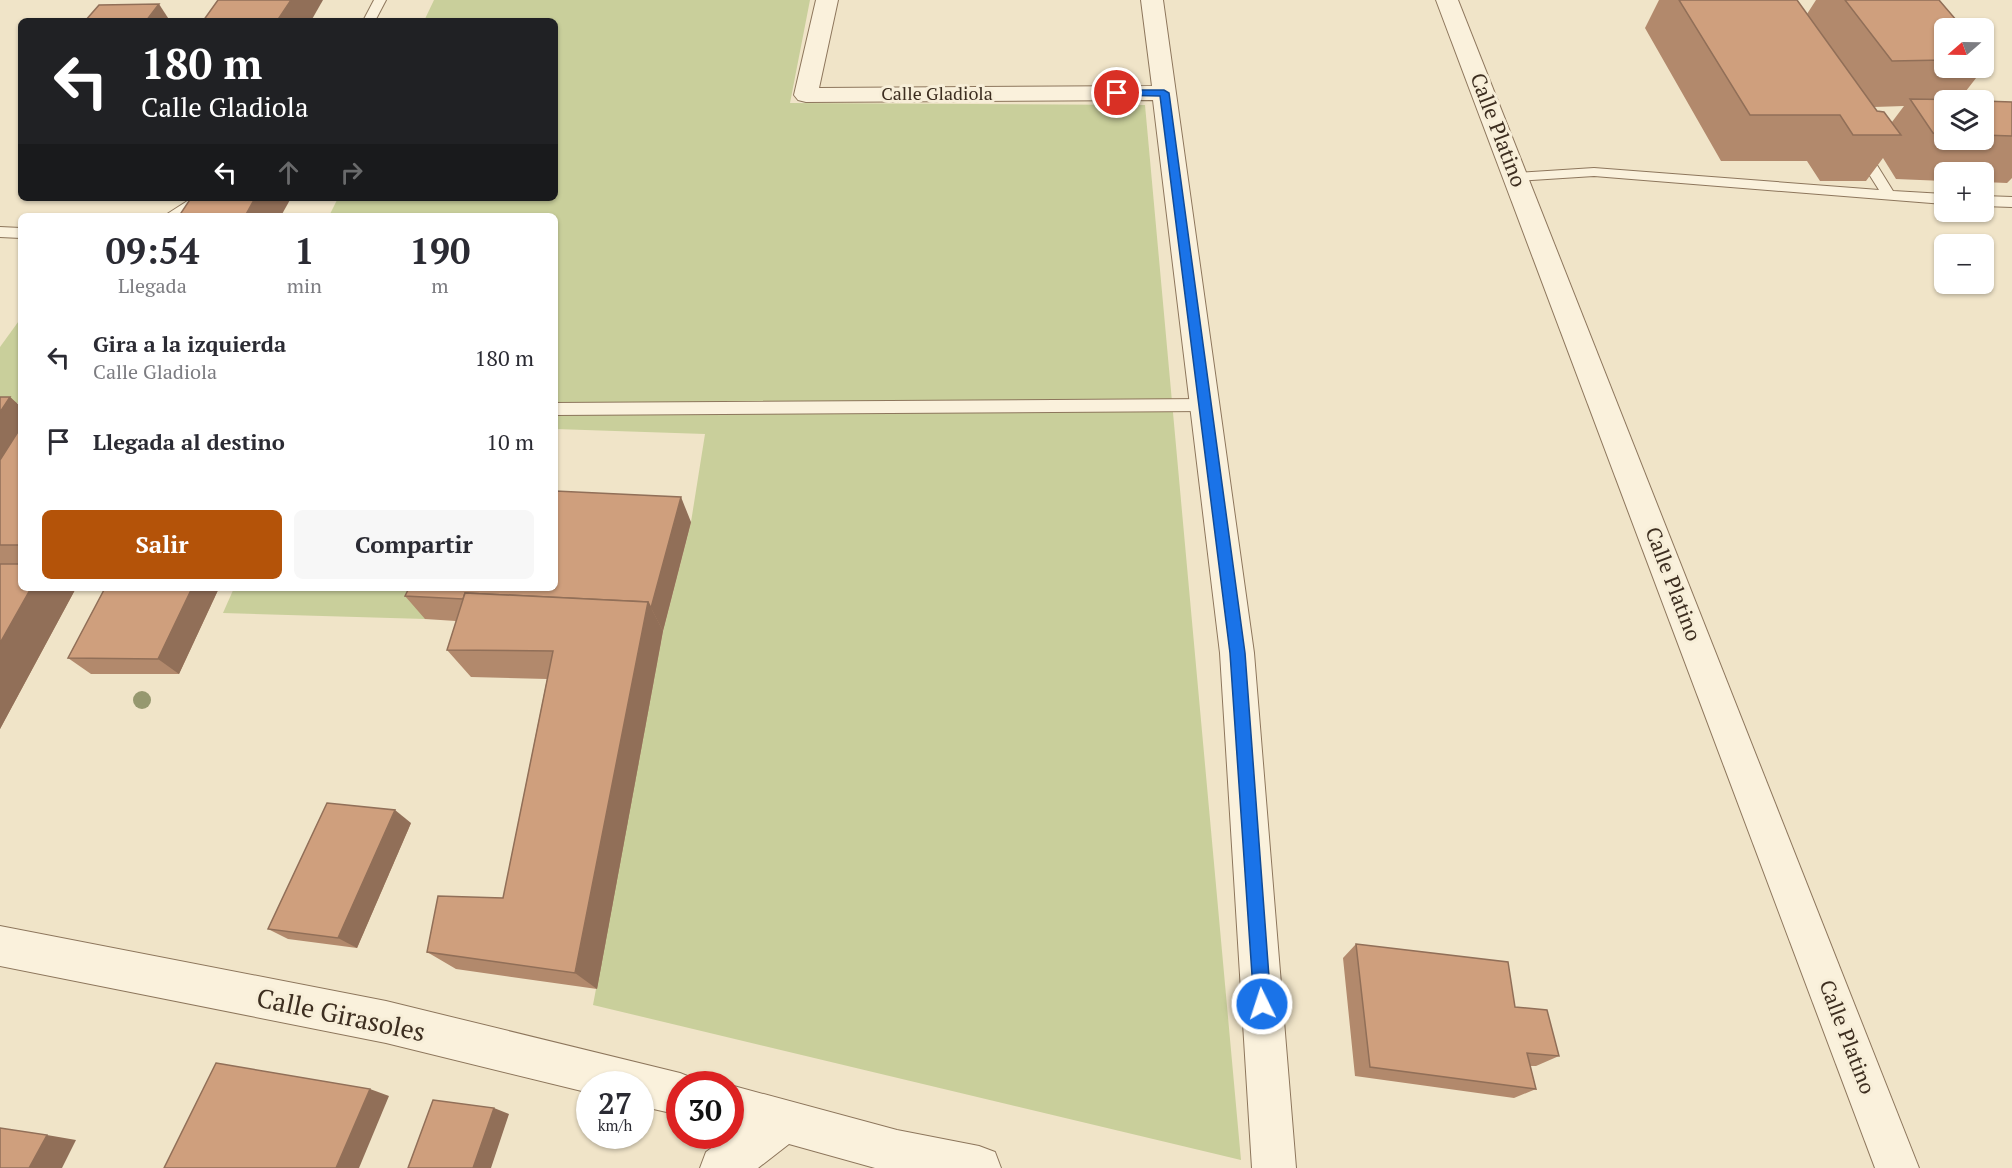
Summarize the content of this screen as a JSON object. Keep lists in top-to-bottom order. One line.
{"streets":{"street":["Calle Gladiola","Calle Platino","Calle Girasoles"]},"north":"left","page":{"map_buttons":["+","−"],"turn":["180 m","Calle Gladiola"],"eta":["09:54","Llegada","1","min","190","m"],"list":[{"name":"Gira a la izquierda","note":"Calle Gladiola","value":"180 m"},{"name":"Llegada al destino","value":"10 m"}],"buttons":["Salir","Compartir"],"speed":"27 km/h","limit":"30"}}
